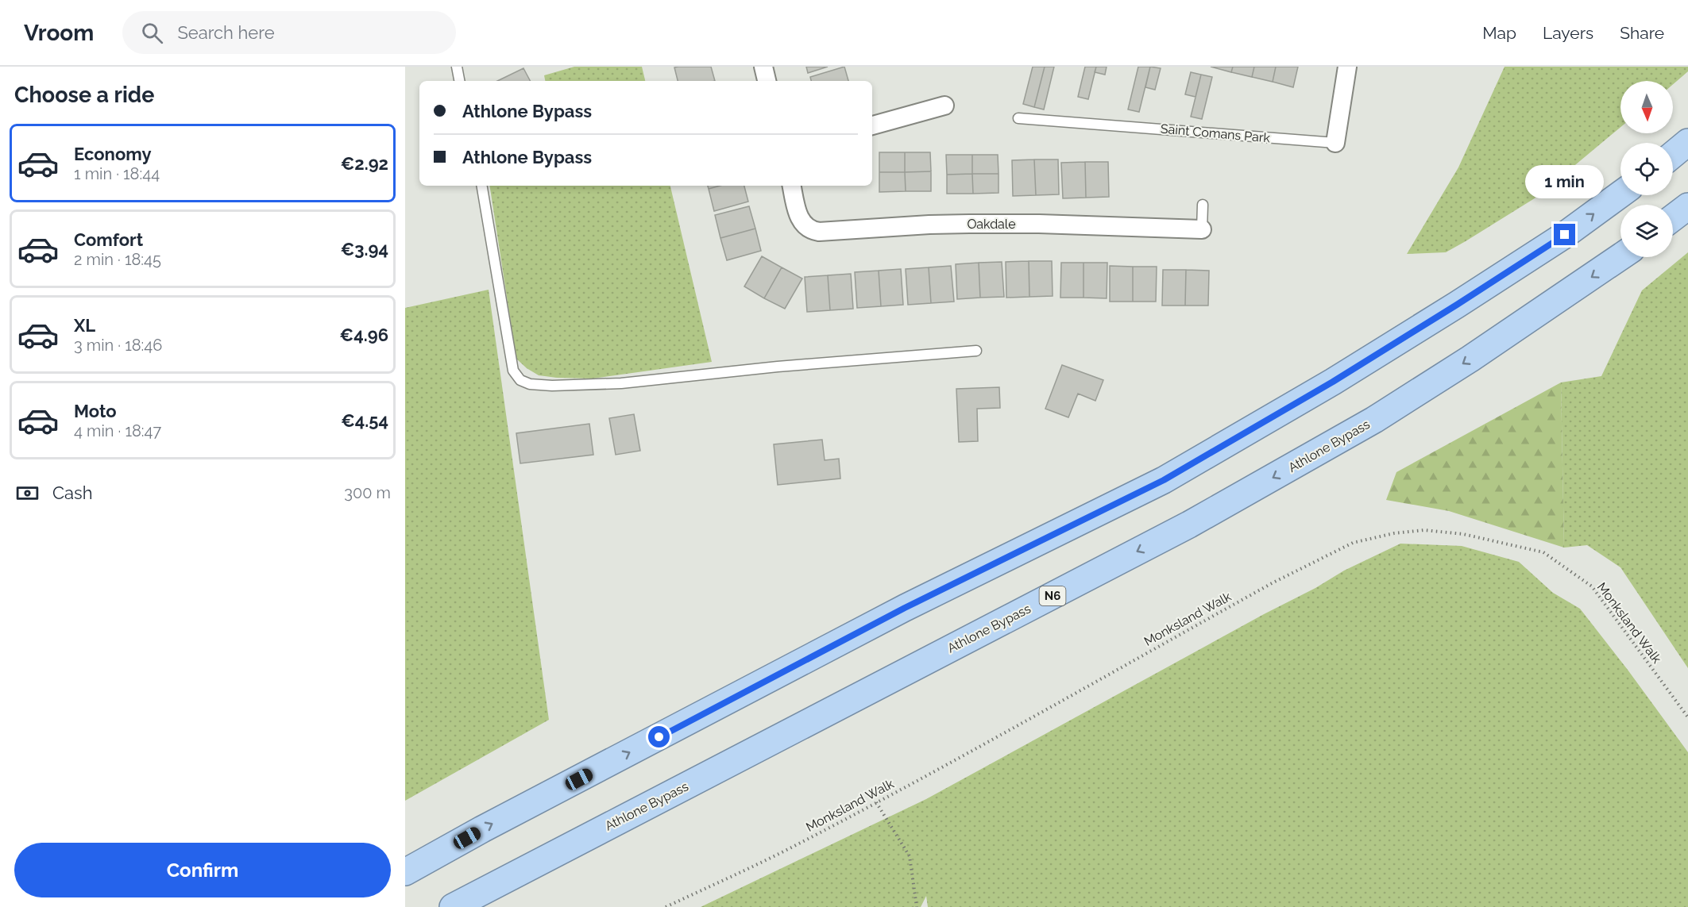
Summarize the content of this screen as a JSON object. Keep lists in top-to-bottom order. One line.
{"streets":{"highway":["Athlone Bypass","N6"],"street":["Saint Comans Park","Oakdale"],"path":["Monksland Walk"]},"north":"bottom","page":{"header":"Vroom","search":"Search here","nav":["Map","Layers","Share"],"heading":"Choose a ride","banner":["Athlone Bypass","Athlone Bypass"],"list":[{"name":"Economy","note":"1 min · 18:44","value":"€2.92"},{"name":"Comfort","note":"2 min · 18:45","value":"€3.94"},{"name":"XL","note":"3 min · 18:46","value":"€4.96"},{"name":"Moto","note":"4 min · 18:47","value":"€4.54"}],"bubble":"1 min","pay":["Cash","300 m"],"buttons":"Confirm"}}
